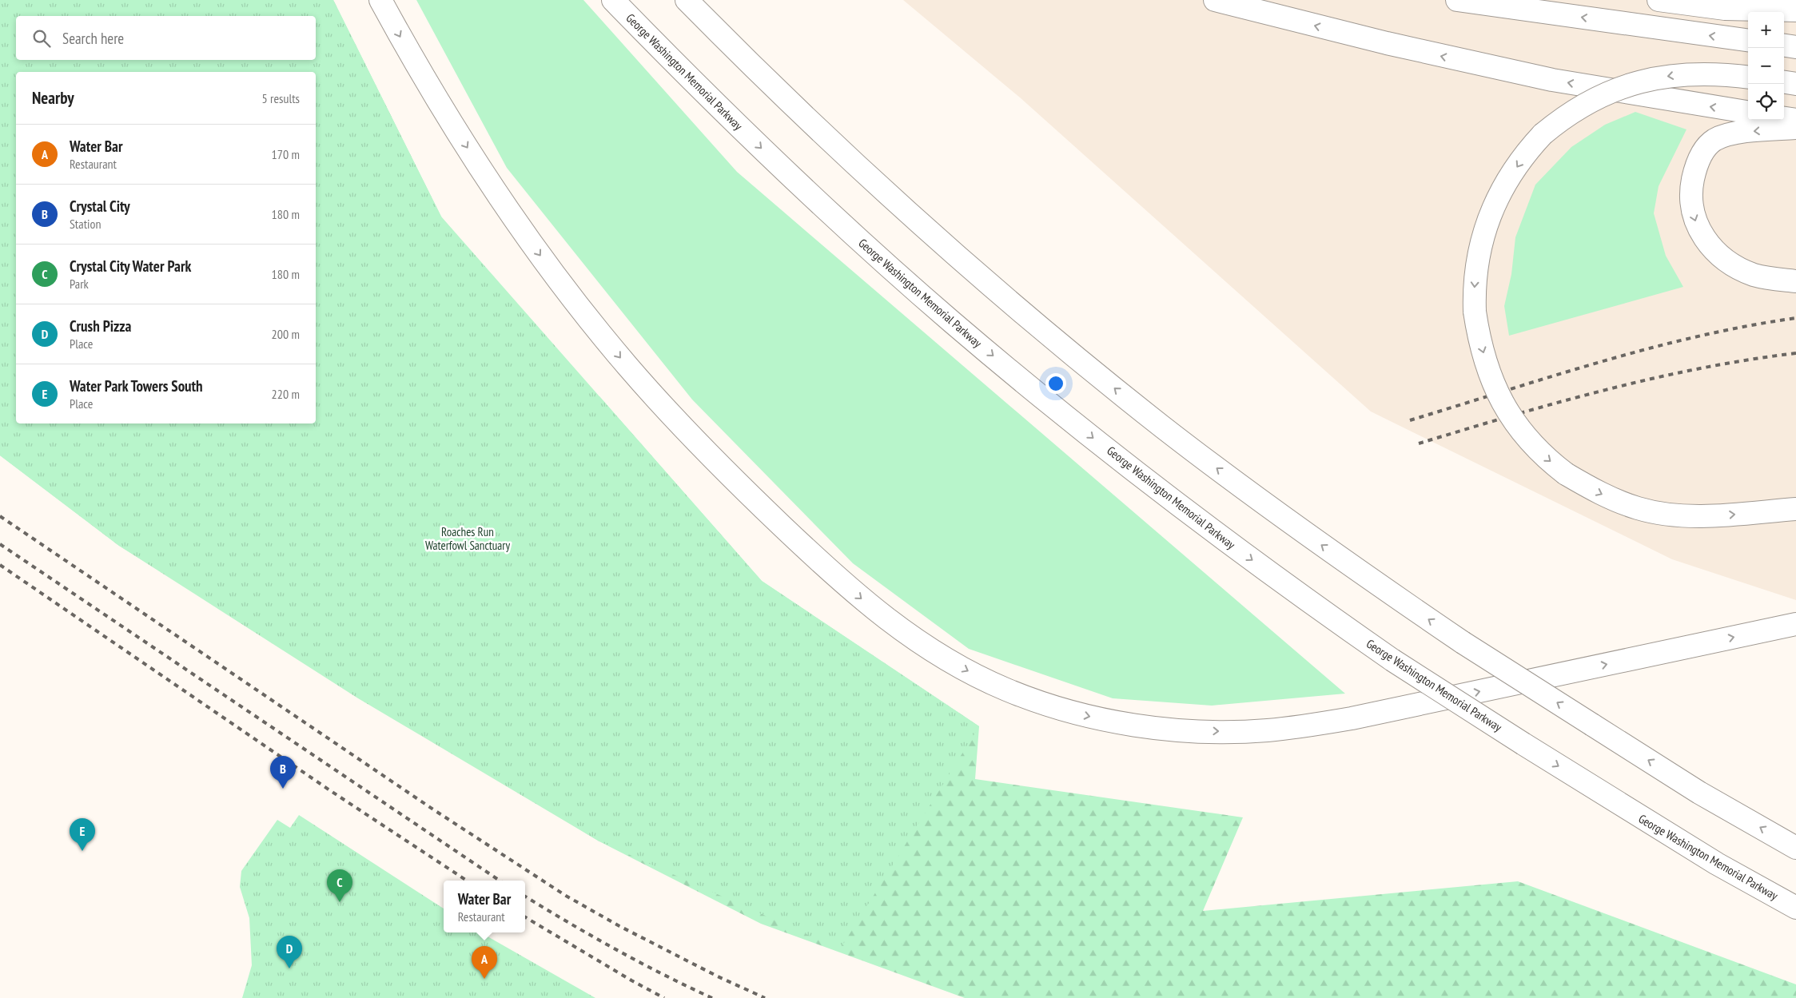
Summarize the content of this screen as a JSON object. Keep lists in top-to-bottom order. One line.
{"streets":{"main road":["George Washington Memorial Parkway"]},"parks":["Roaches Run Waterfowl Sanctuary"],"page":{"map_buttons":["+","−"],"search":"Search here","heading":["Nearby","5 results"],"list":[{"mark":"A","name":"Water Bar","note":"Restaurant","value":"170 m"},{"mark":"B","name":"Crystal City","note":"Station","value":"180 m"},{"mark":"C","name":"Crystal City Water Park","note":"Park","value":"180 m"},{"mark":"D","name":"Crush Pizza","note":"Place","value":"200 m"},{"mark":"E","name":"Water Park Towers South","note":"Place","value":"220 m"}],"pins":["B","E","C","D","A"],"popup":["Water Bar","Restaurant"]}}
